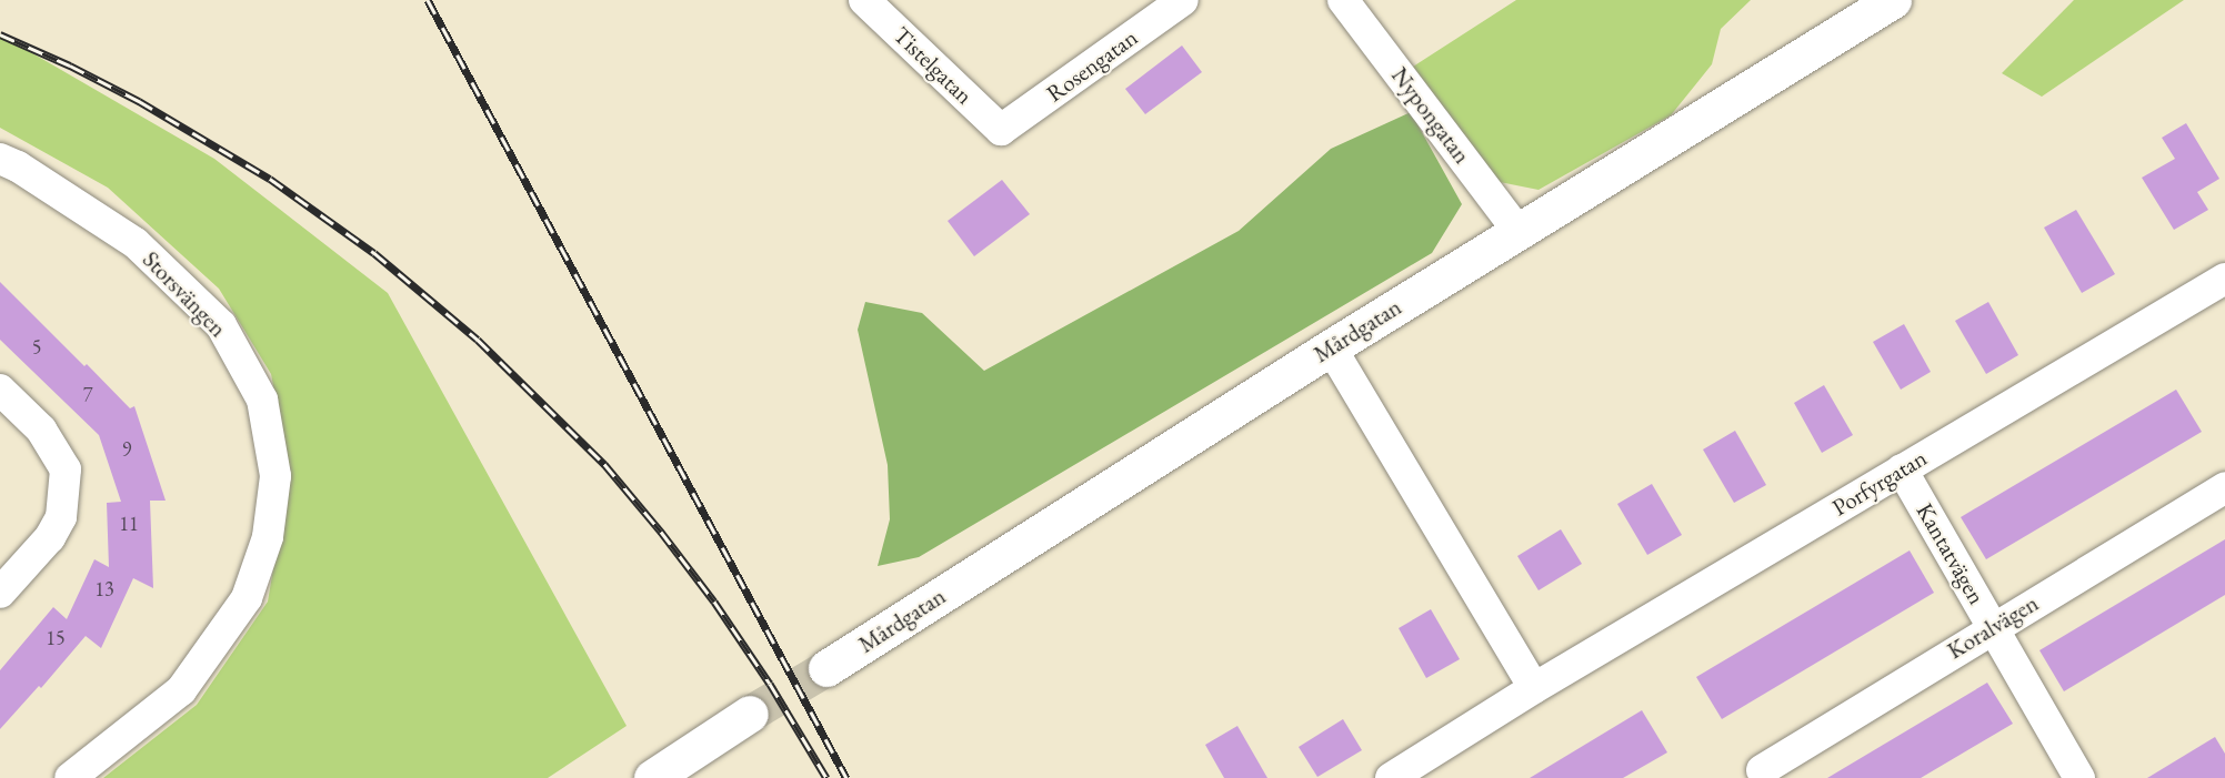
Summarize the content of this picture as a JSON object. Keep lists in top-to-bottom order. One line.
{"streets":{"street":["Tistelgatan","Rosengatan","Nypongatan","Storsvängen","Mårdgatan","Porfyrgatan","Kantatvägen","Koralvägen"]},"crossings":[["Tistelgatan","Rosengatan"],["Nypongatan","Mårdgatan"],["Porfyrgatan","Kantatvägen"],["Kantatvägen","Koralvägen"]],"house_numbers":["5","7","9","11","13","15"]}
